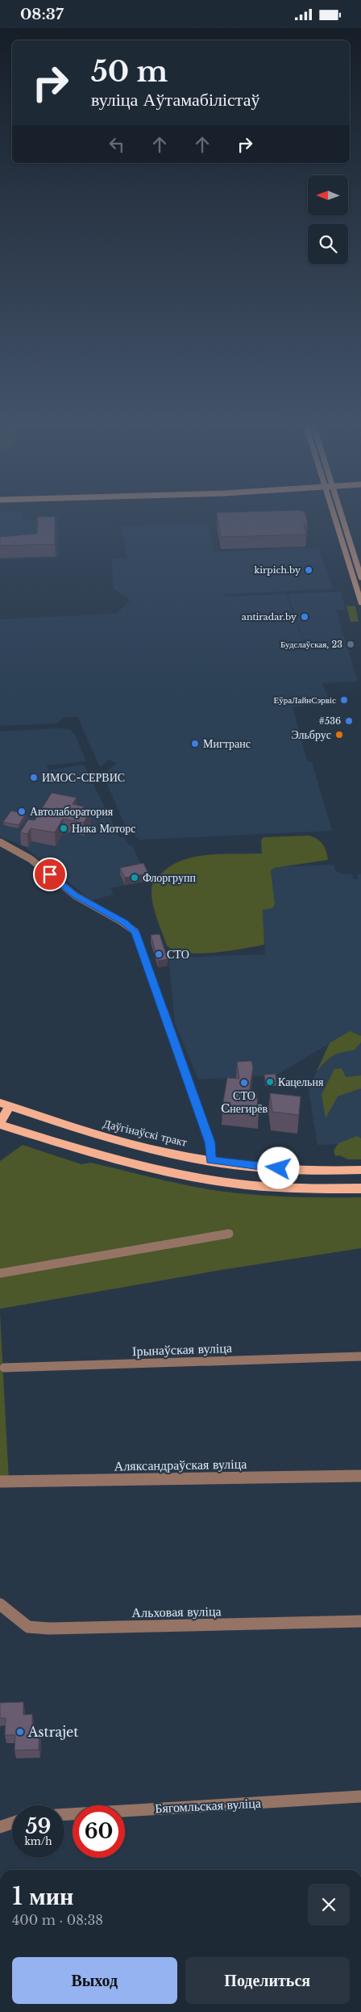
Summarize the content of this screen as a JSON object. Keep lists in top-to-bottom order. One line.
{"streets":{"main road":["Даўгінаўскі тракт"],"street":["Ірынаўская вуліца","Аляксандраўская вуліца","Альховая вуліца","Бягомльская вуліца"]},"places":["kirpich.by","antiradar.by","Будслаўская, 23","ЕўраЛайнСэрвіс","#536","Эльбрус","Мигтранс","ИМОС-СЕРВИС","Автолаборатория","Ника Моторс","Флоргрупп","СТО","Кацельня","СТО Cнегирёв","Astrajet"],"north":"left","page":{"status":"08:37","turn":["50 m","вуліца Аўтамабілістаў"],"speed":"59 km/h","limit":"60","heading":["1 мин","400 m · 08:38"],"buttons":["Выход","Поделиться"]}}
